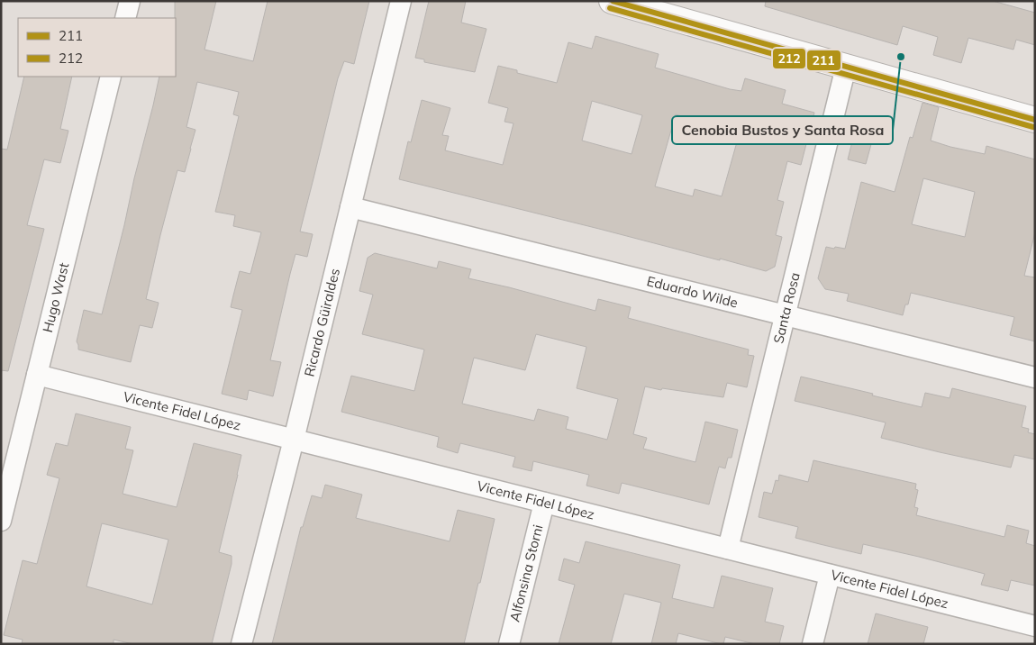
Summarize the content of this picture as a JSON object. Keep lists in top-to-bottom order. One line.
{"streets":{"street":["Eduardo Wilde","Hugo Wast","Santa Rosa","Ricardo Güiraldes","Vicente Fidel López","Alfonsina Storni"]},"crossings":[["Eduardo Wilde","Santa Rosa"],["Eduardo Wilde","Ricardo Güiraldes"],["Hugo Wast","Vicente Fidel López"],["Santa Rosa","Vicente Fidel López"],["Ricardo Güiraldes","Vicente Fidel López"],["Vicente Fidel López","Alfonsina Storni"]],"places":["Cenobia Bustos y Santa Rosa"],"lines":["transit line 211","transit line 212"],"legend":["211","212"]}
